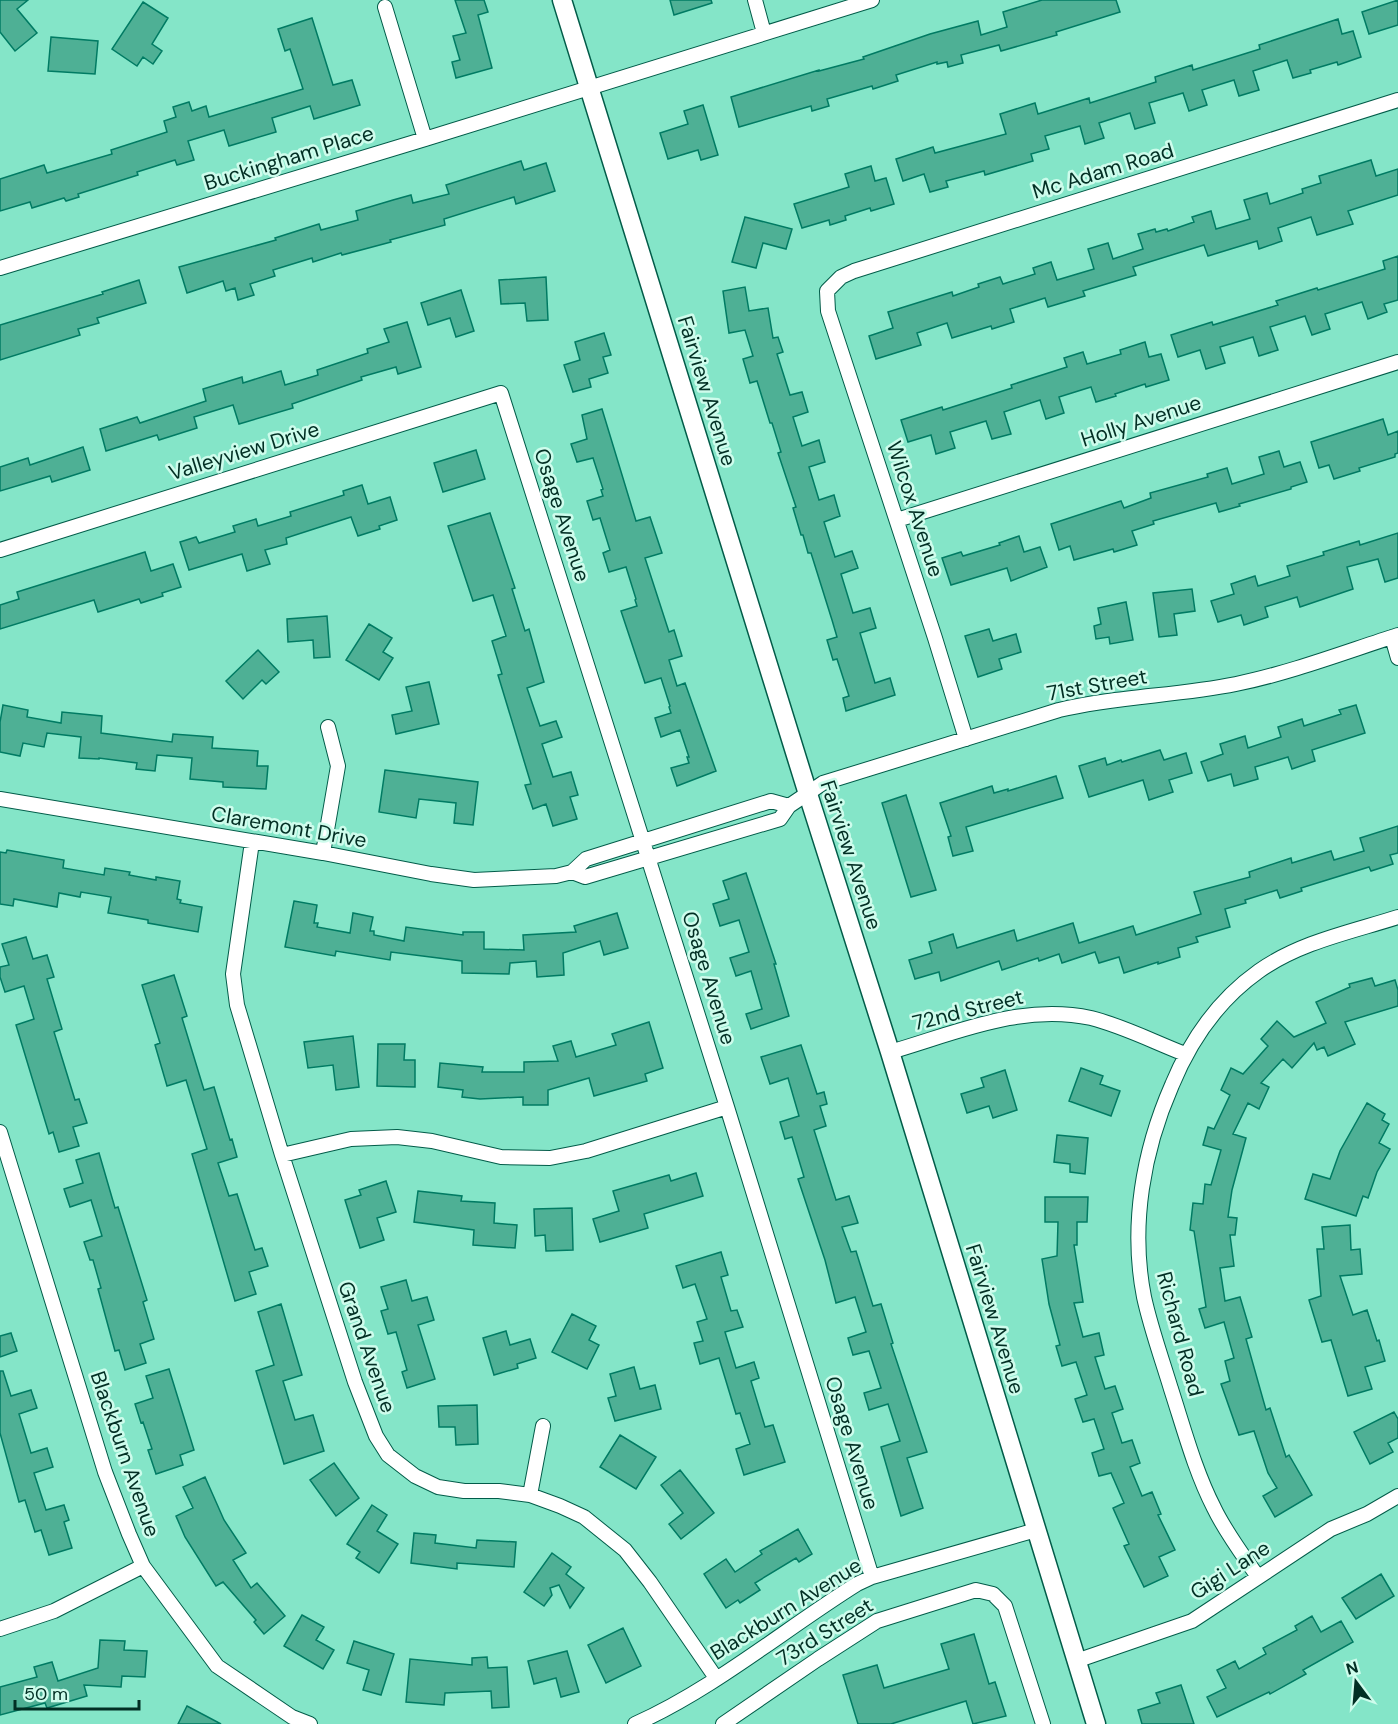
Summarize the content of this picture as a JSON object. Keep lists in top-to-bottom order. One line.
{"streets":{"street":["Buckingham Place","Mc Adam Road","Fairview Avenue","Holly Avenue","Valleyview Drive","Wilcox Avenue","Osage Avenue","71st Street","Claremont Drive","72nd Street","Richard Road","Grand Avenue","Blackburn Avenue","Gigi Lane","73rd Street"]},"crossings":[["Buckingham Place","Fairview Avenue"],["Mc Adam Road","Wilcox Avenue"],["Fairview Avenue","71st Street"],["Fairview Avenue","Claremont Drive"],["Fairview Avenue","72nd Street"],["Fairview Avenue","Blackburn Avenue"],["Fairview Avenue","Gigi Lane"],["Holly Avenue","Wilcox Avenue"],["Valleyview Drive","Osage Avenue"],["Wilcox Avenue","71st Street"],["Osage Avenue","Claremont Drive"],["Osage Avenue","Blackburn Avenue"],["71st Street","Claremont Drive"],["Claremont Drive","Grand Avenue"],["72nd Street","Richard Road"],["Richard Road","Gigi Lane"],["Grand Avenue","Blackburn Avenue"]],"scale_bar":"50 m","north":"top"}
